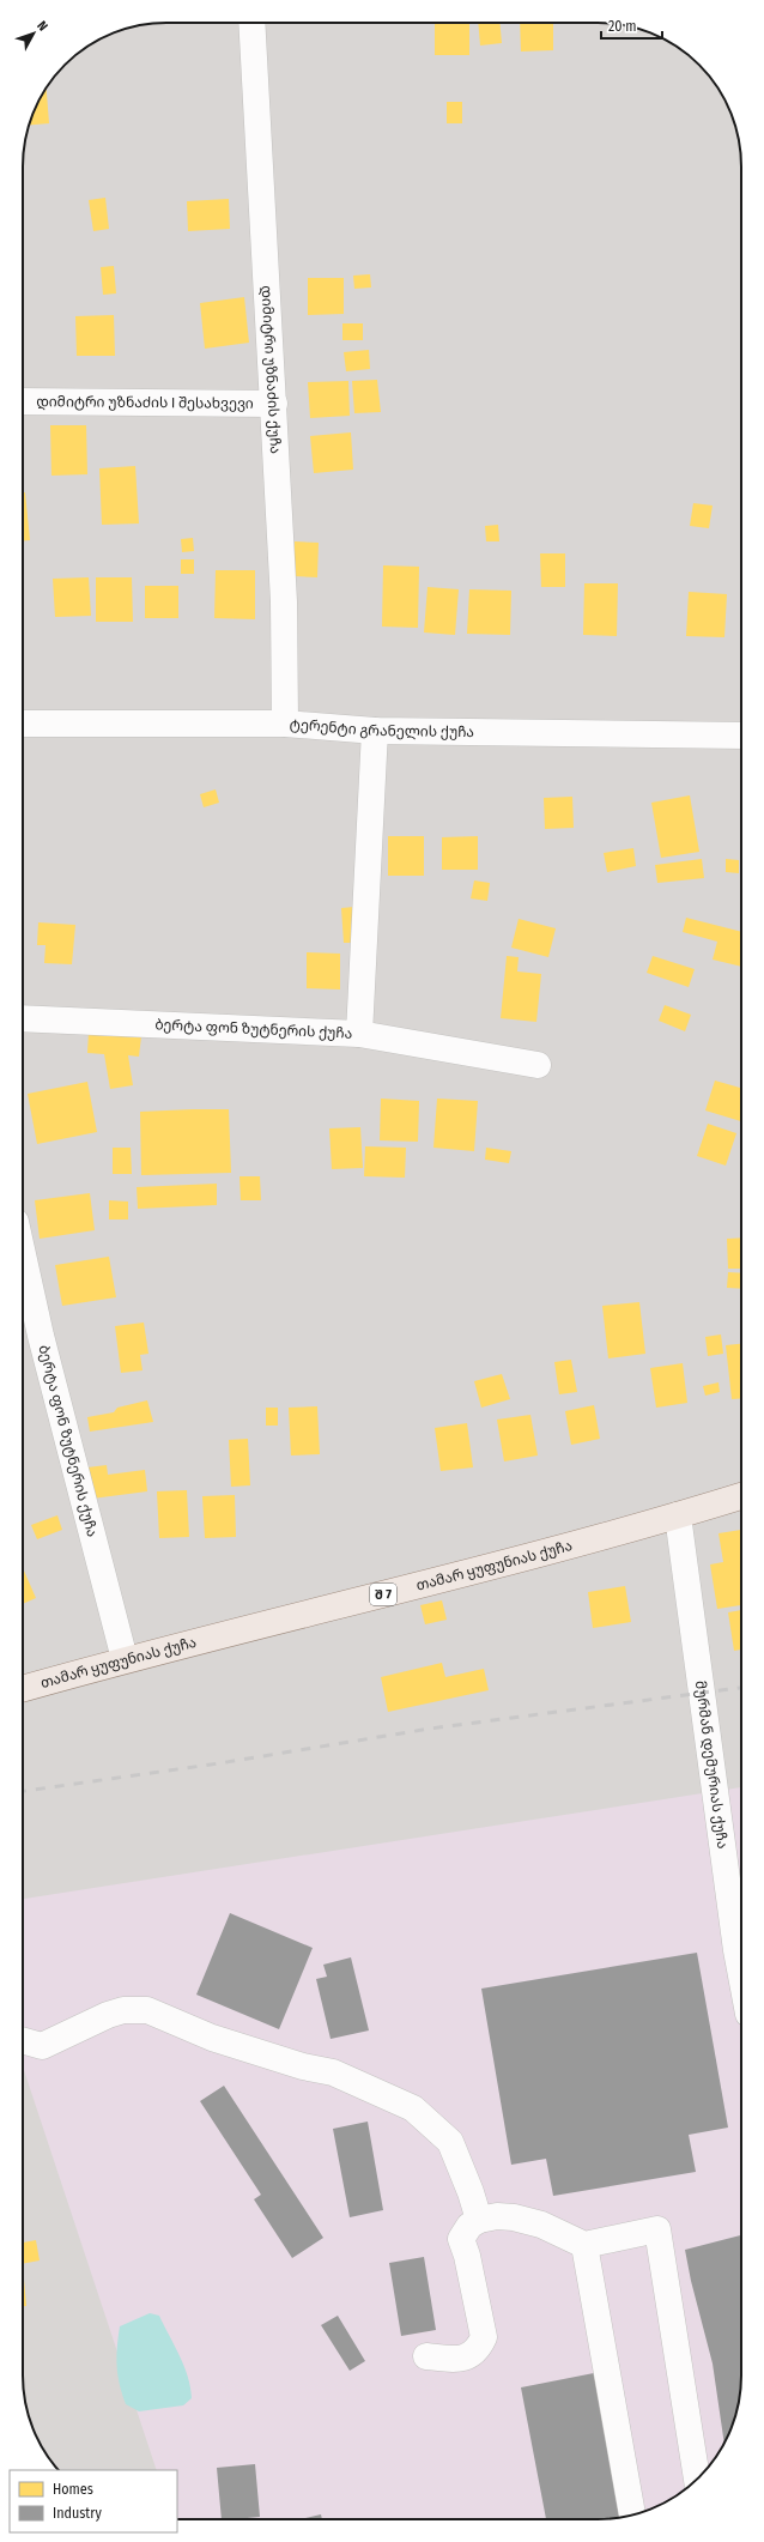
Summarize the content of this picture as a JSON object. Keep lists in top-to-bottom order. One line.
{"streets":{"main road":["თამარ ყუფუნიას ქუჩა","შ 7"],"street":["დიმიტრი უზნაძის ქუჩა","დიმიტრი უზნაძის I შესახვევი","ტერენტი გრანელის ქუჩა","ბერტა ფონ ზუტნერის ქუჩა","მურმან დემურიას ქუჩა"]},"crossings":[["დიმიტრი უზნაძის ქუჩა","დიმიტრი უზნაძის I შესახვევი"],["დიმიტრი უზნაძის ქუჩა","ტერენტი გრანელის ქუჩა"],["ტერენტი გრანელის ქუჩა","ბერტა ფონ ზუტნერის ქუჩა"],["ბერტა ფონ ზუტნერის ქუჩა","თამარ ყუფუნიას ქუჩა"],["თამარ ყუფუნიას ქუჩა","მურმან დემურიას ქუჩა"]],"legend":["Homes","Industry"],"scale_bar":"20 m","north":"top right"}
